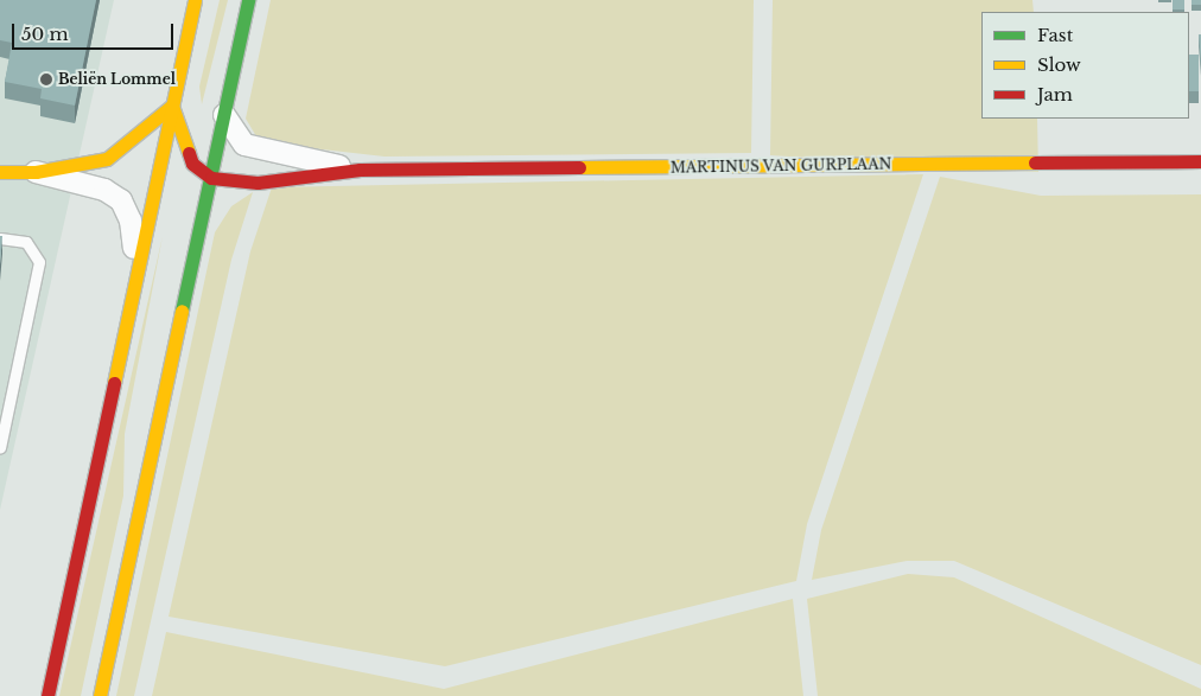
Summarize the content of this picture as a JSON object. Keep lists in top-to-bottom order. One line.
{"streets":{"main road":["MARTINUS VAN GURPLAAN"]},"places":["Beliën Lommel"],"legend":["Fast","Slow","Jam"],"scale_bar":"50 m"}
